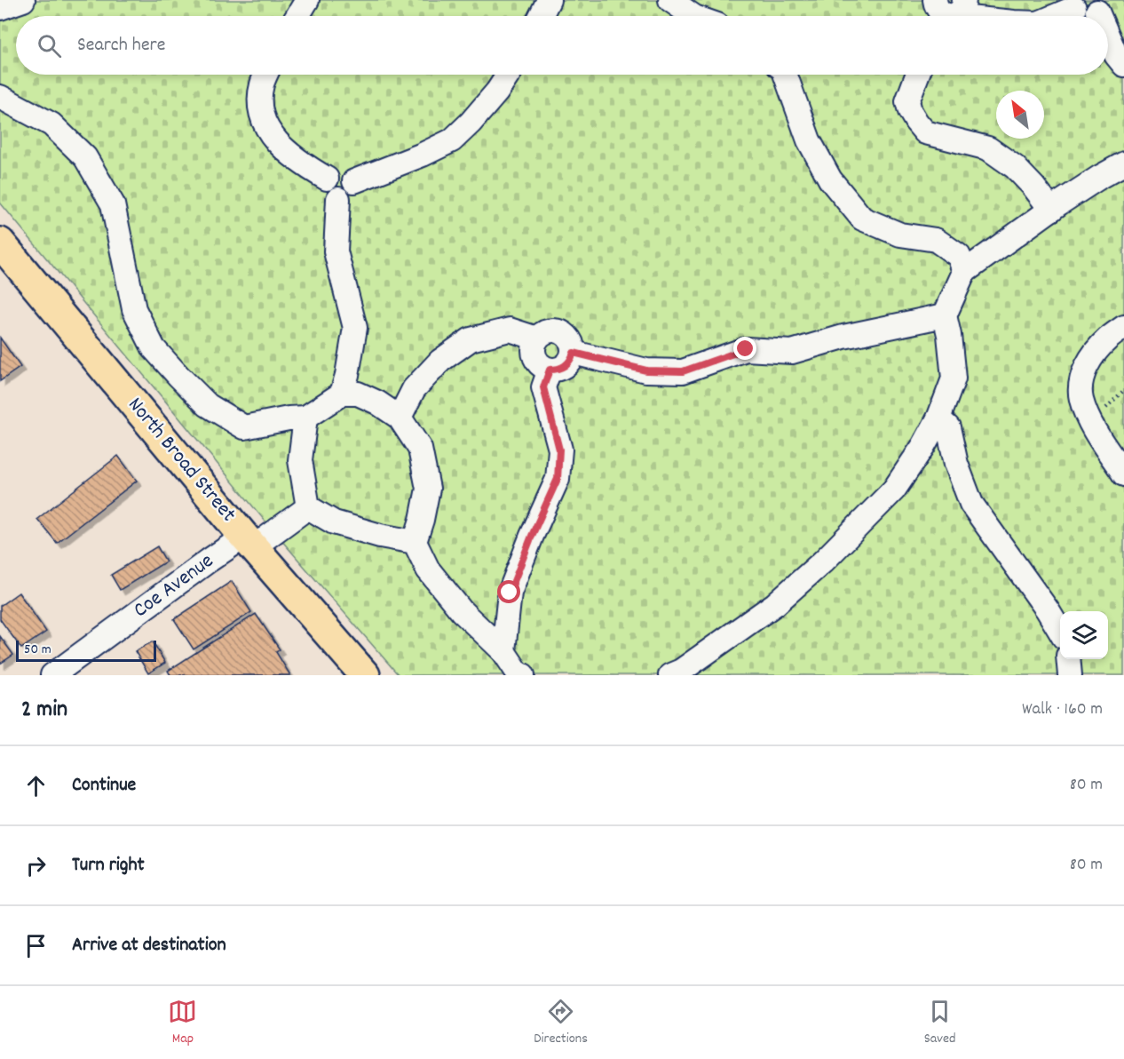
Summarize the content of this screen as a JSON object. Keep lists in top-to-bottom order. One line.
{"streets":{"main road":["North Broad Street"],"street":["Coe Avenue"]},"crossings":[["North Broad Street","Coe Avenue"]],"scale_bar":"50 m","north":"top left","page":{"search":"Search here","scale":"50 m","heading":["2 min","Walk · 160 m"],"list":[["Continue","80 m"],["Turn right","80 m"],"Arrive at destination"],"nav":["Map","Directions","Saved"]}}
